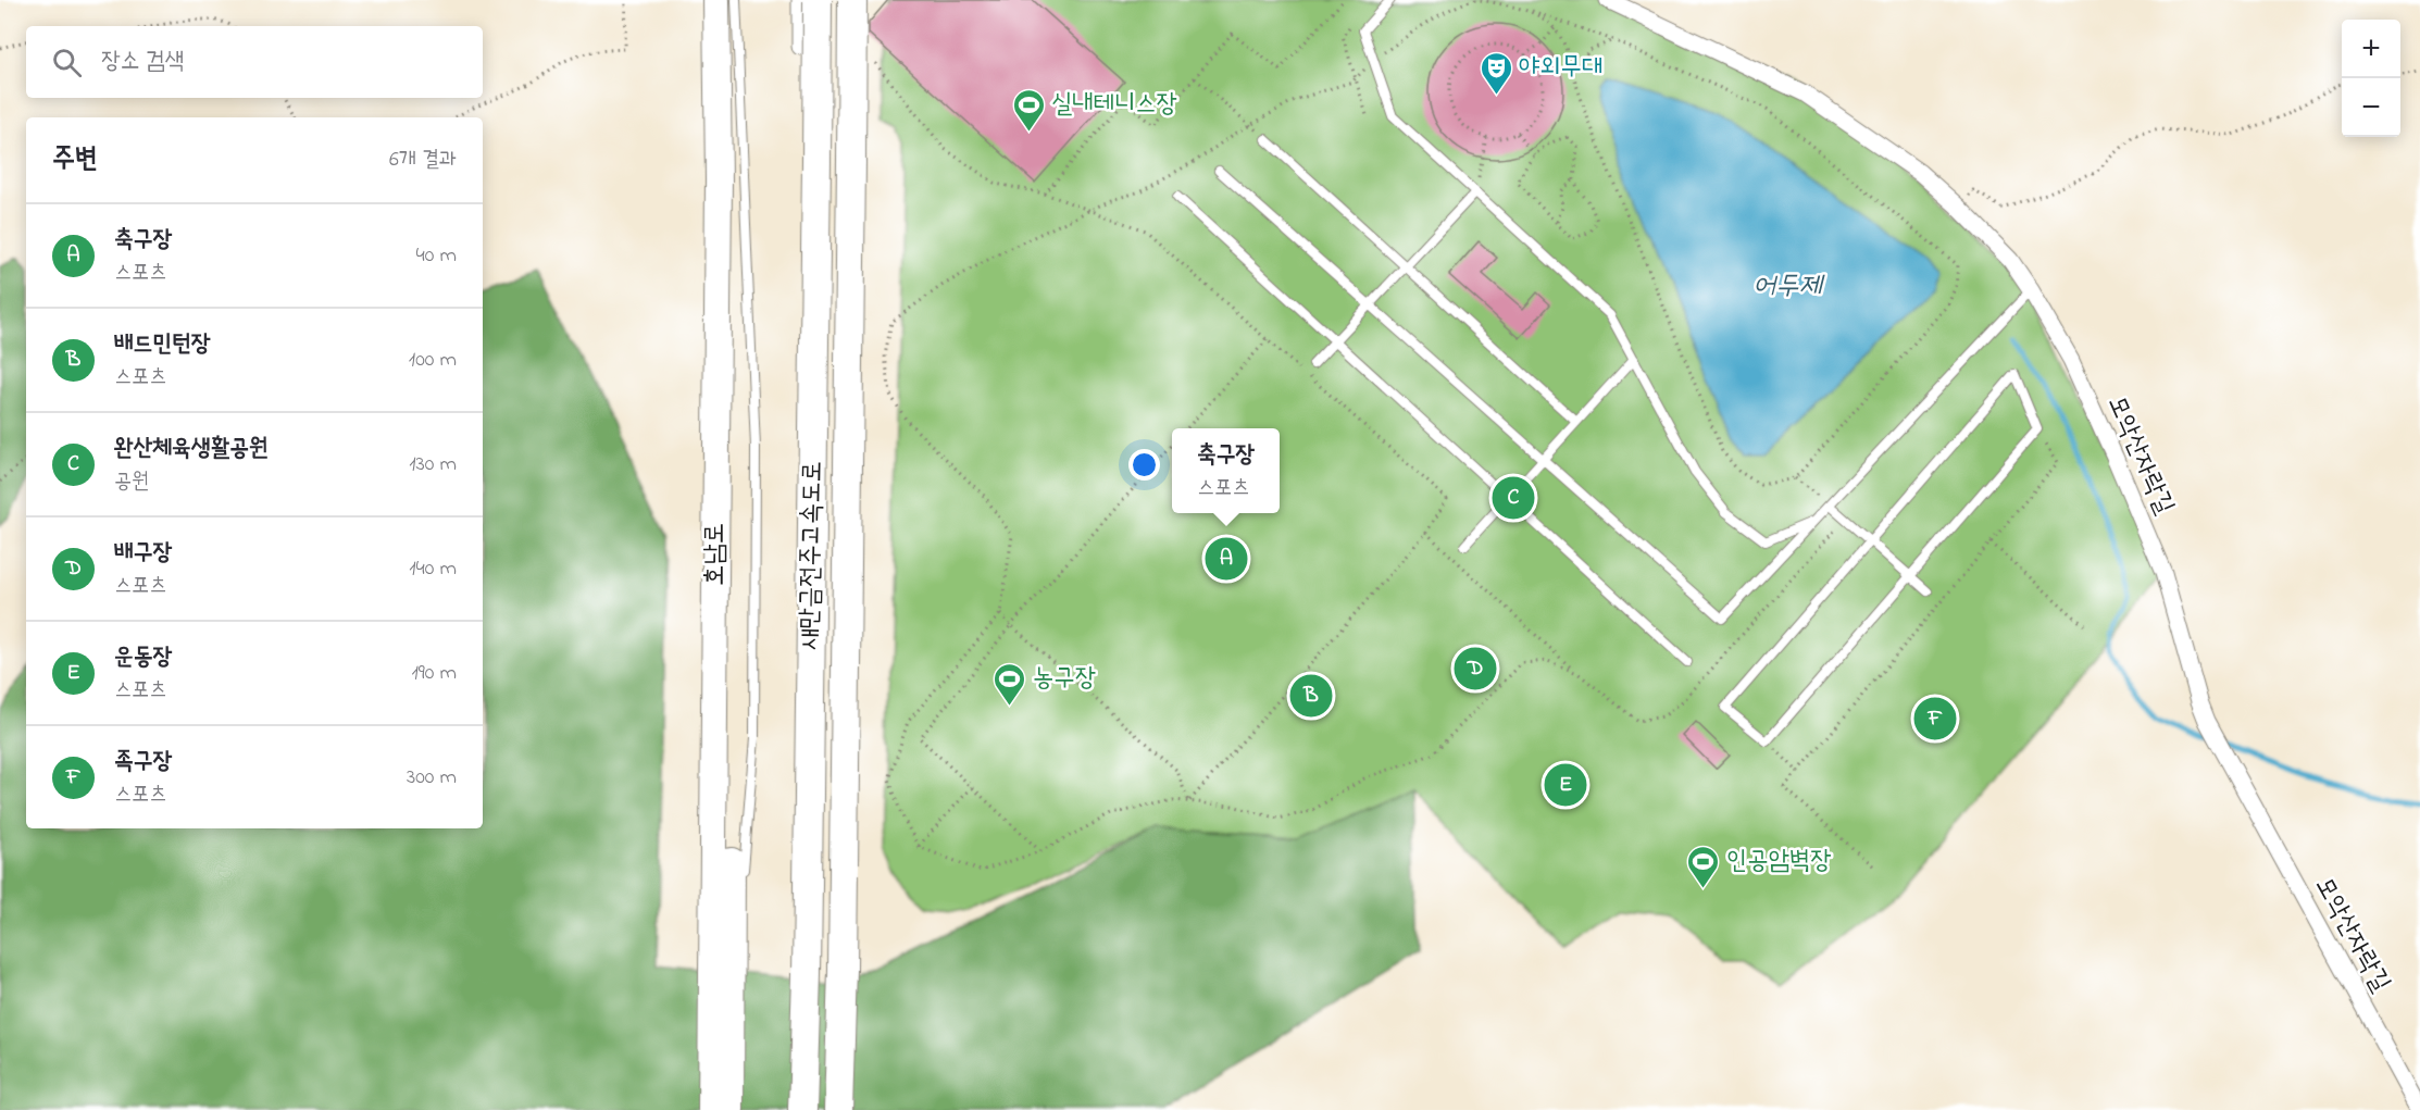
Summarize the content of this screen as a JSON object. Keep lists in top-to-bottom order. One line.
{"streets":{"highway":["호남로","새만금전주고속도로"],"street":["모악산자락길"]},"water":["어두제"],"places":{"theatre":["야외무대"],"sports":["실내테니스장","농구장","인공암벽장"]},"page":{"map_buttons":["+","−"],"search":"장소 검색","heading":["주변","6개 결과"],"list":[{"mark":"A","name":"축구장","note":"스포츠","value":"40 m"},{"mark":"B","name":"배드민턴장","note":"스포츠","value":"100 m"},{"mark":"C","name":"완산체육생활공원","note":"공원","value":"130 m"},{"mark":"D","name":"배구장","note":"스포츠","value":"140 m"},{"mark":"E","name":"운동장","note":"스포츠","value":"190 m"},{"mark":"F","name":"족구장","note":"스포츠","value":"300 m"}],"popup":["축구장","스포츠"],"pins":["C","A","D","B","F","E"]}}
